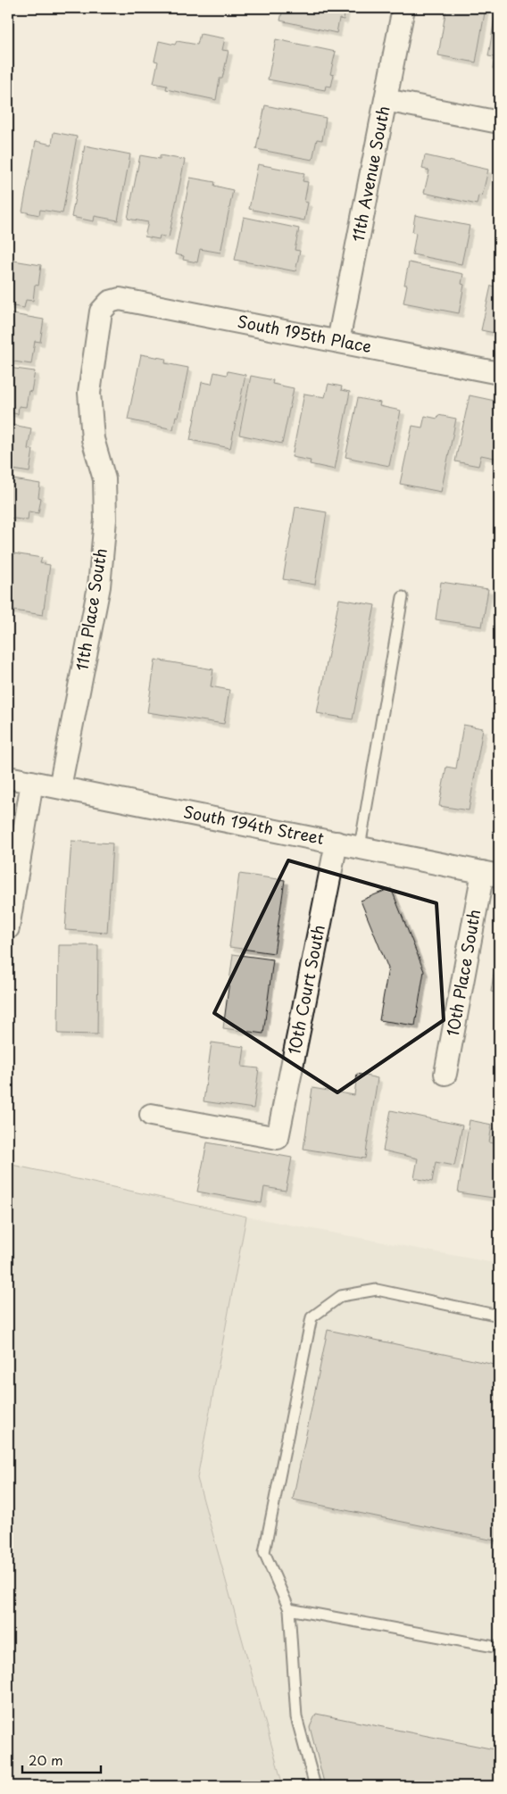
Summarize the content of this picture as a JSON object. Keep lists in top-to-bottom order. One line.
{"streets":{"street":["11th Avenue South","South 195th Place","11th Place South","South 194th Street","10th Place South","10th Court South"]},"crossings":[["11th Avenue South","South 195th Place"],["South 195th Place","11th Place South"],["11th Place South","South 194th Street"],["South 194th Street","10th Place South"],["South 194th Street","10th Court South"]],"scale_bar":"20 m"}
